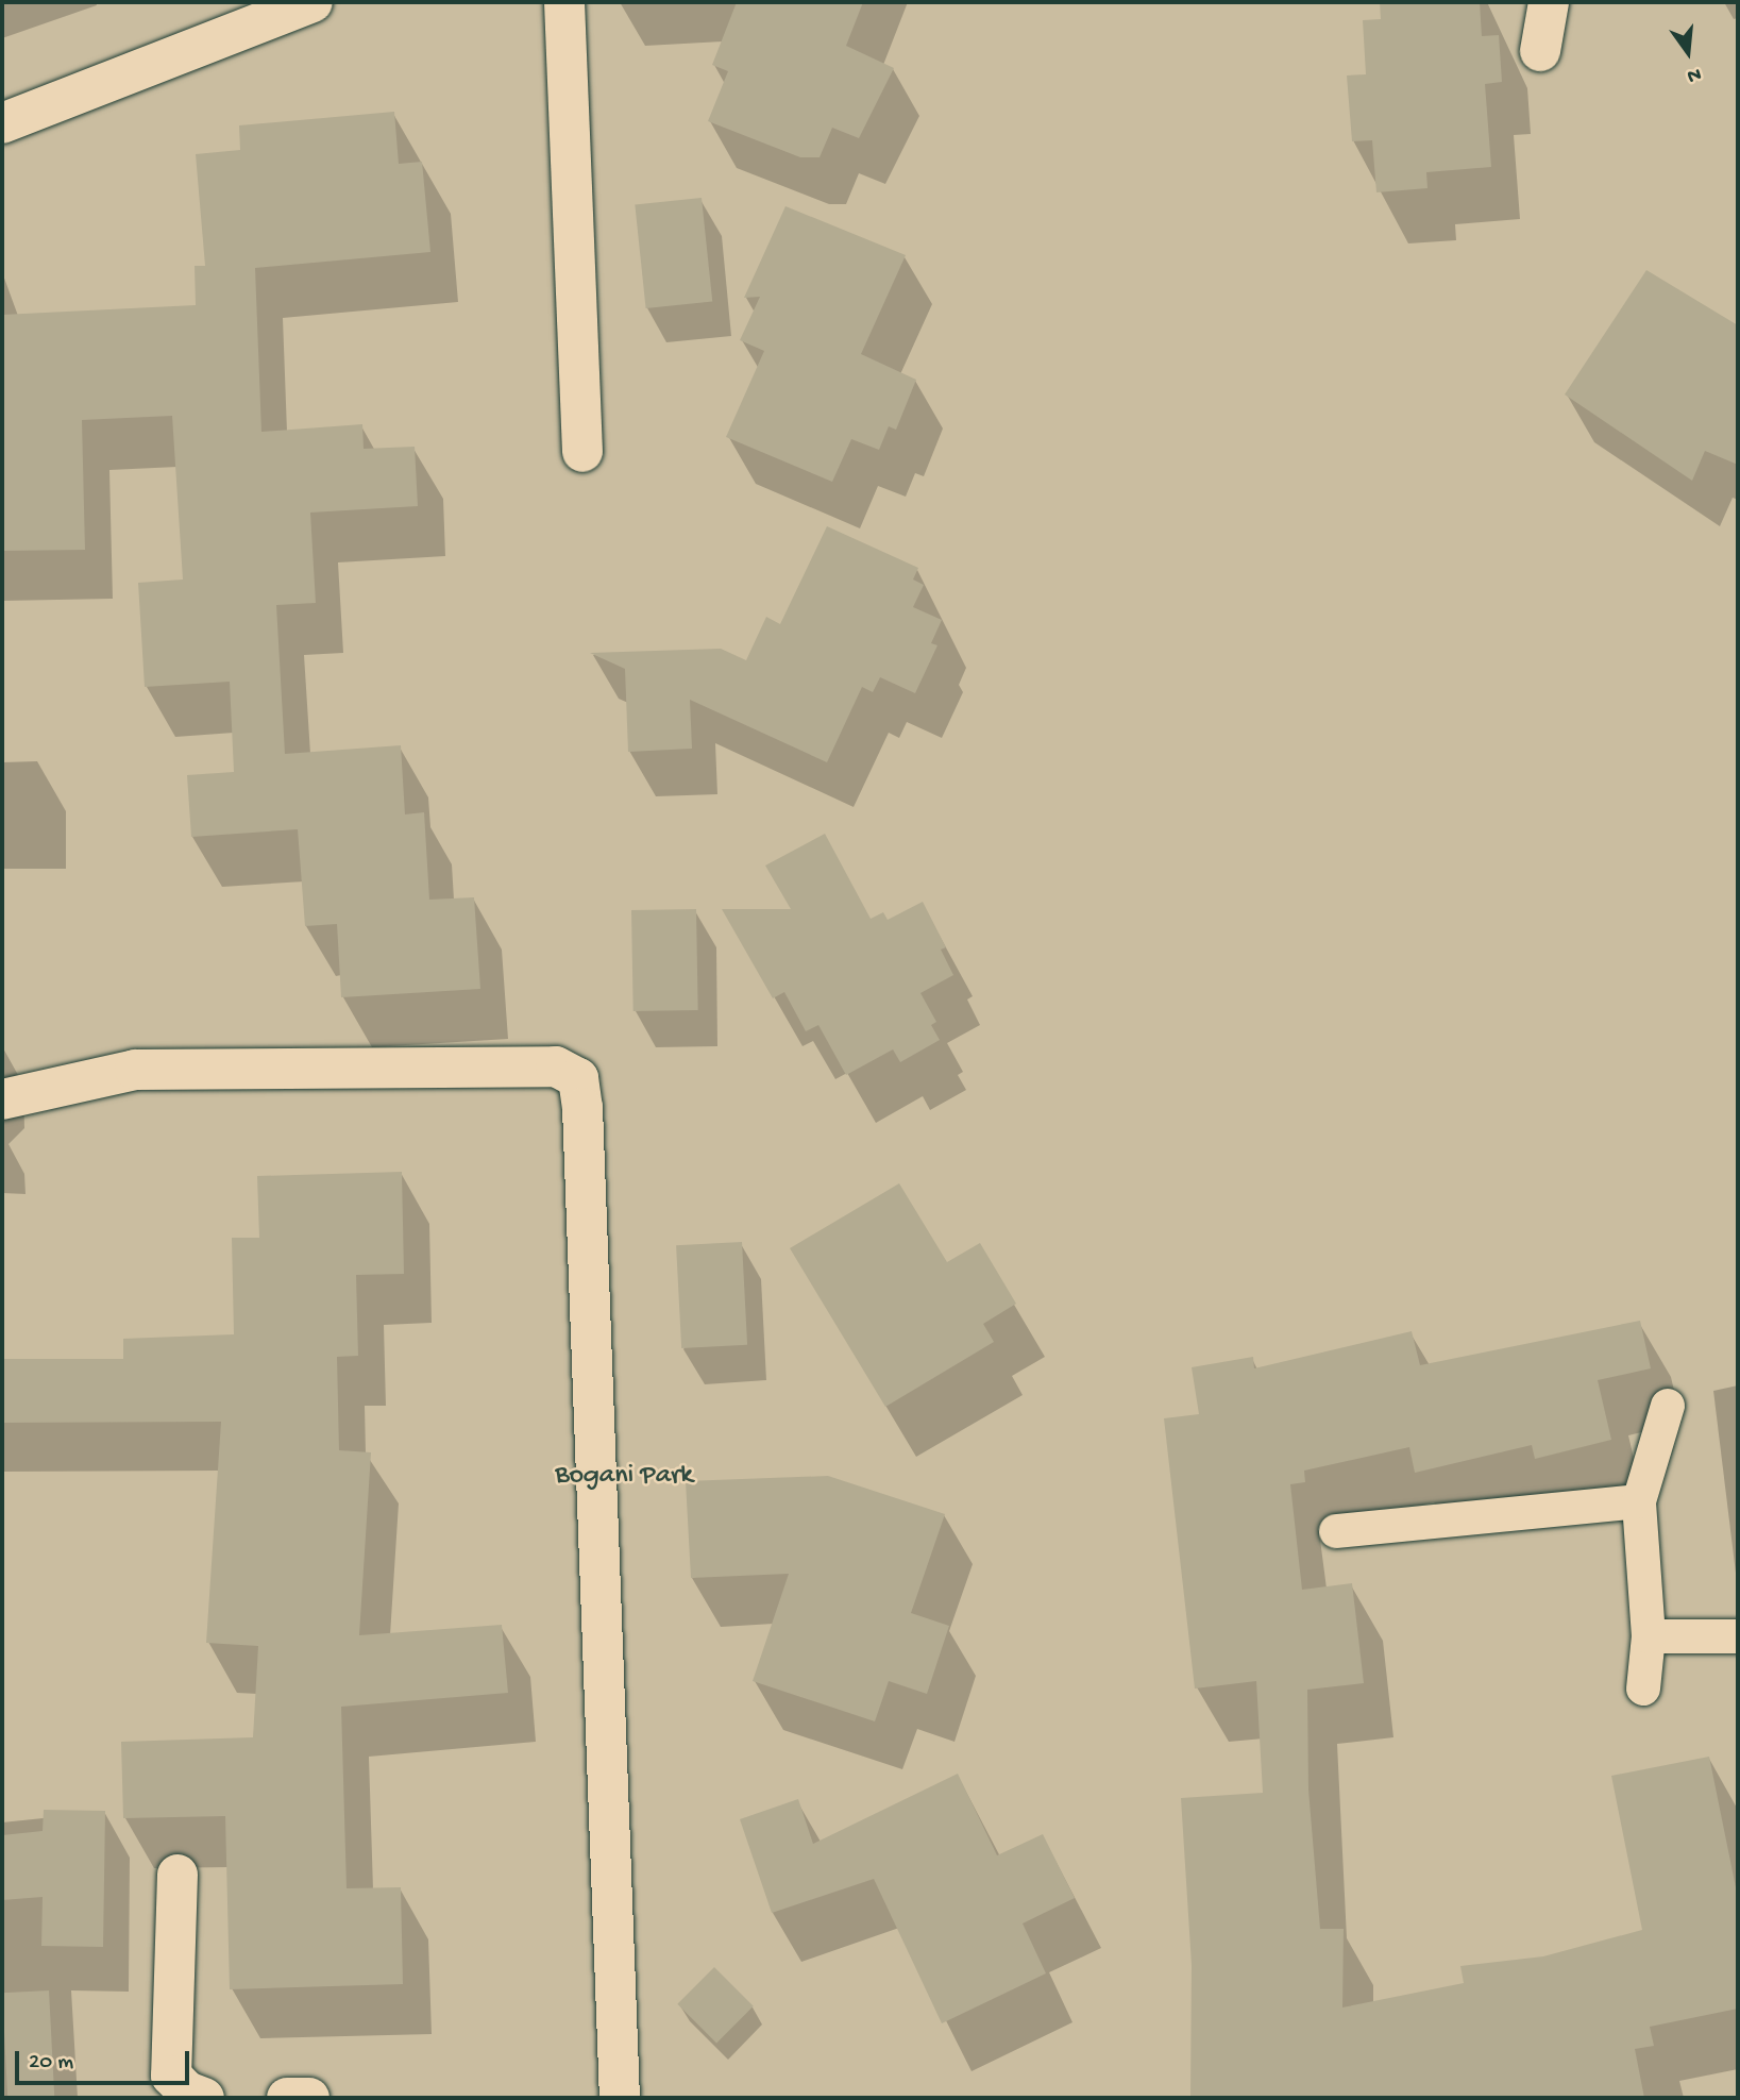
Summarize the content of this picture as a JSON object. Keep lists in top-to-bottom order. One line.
{"parks":["Bogani Park"],"scale_bar":"20 m","north":"bottom"}
